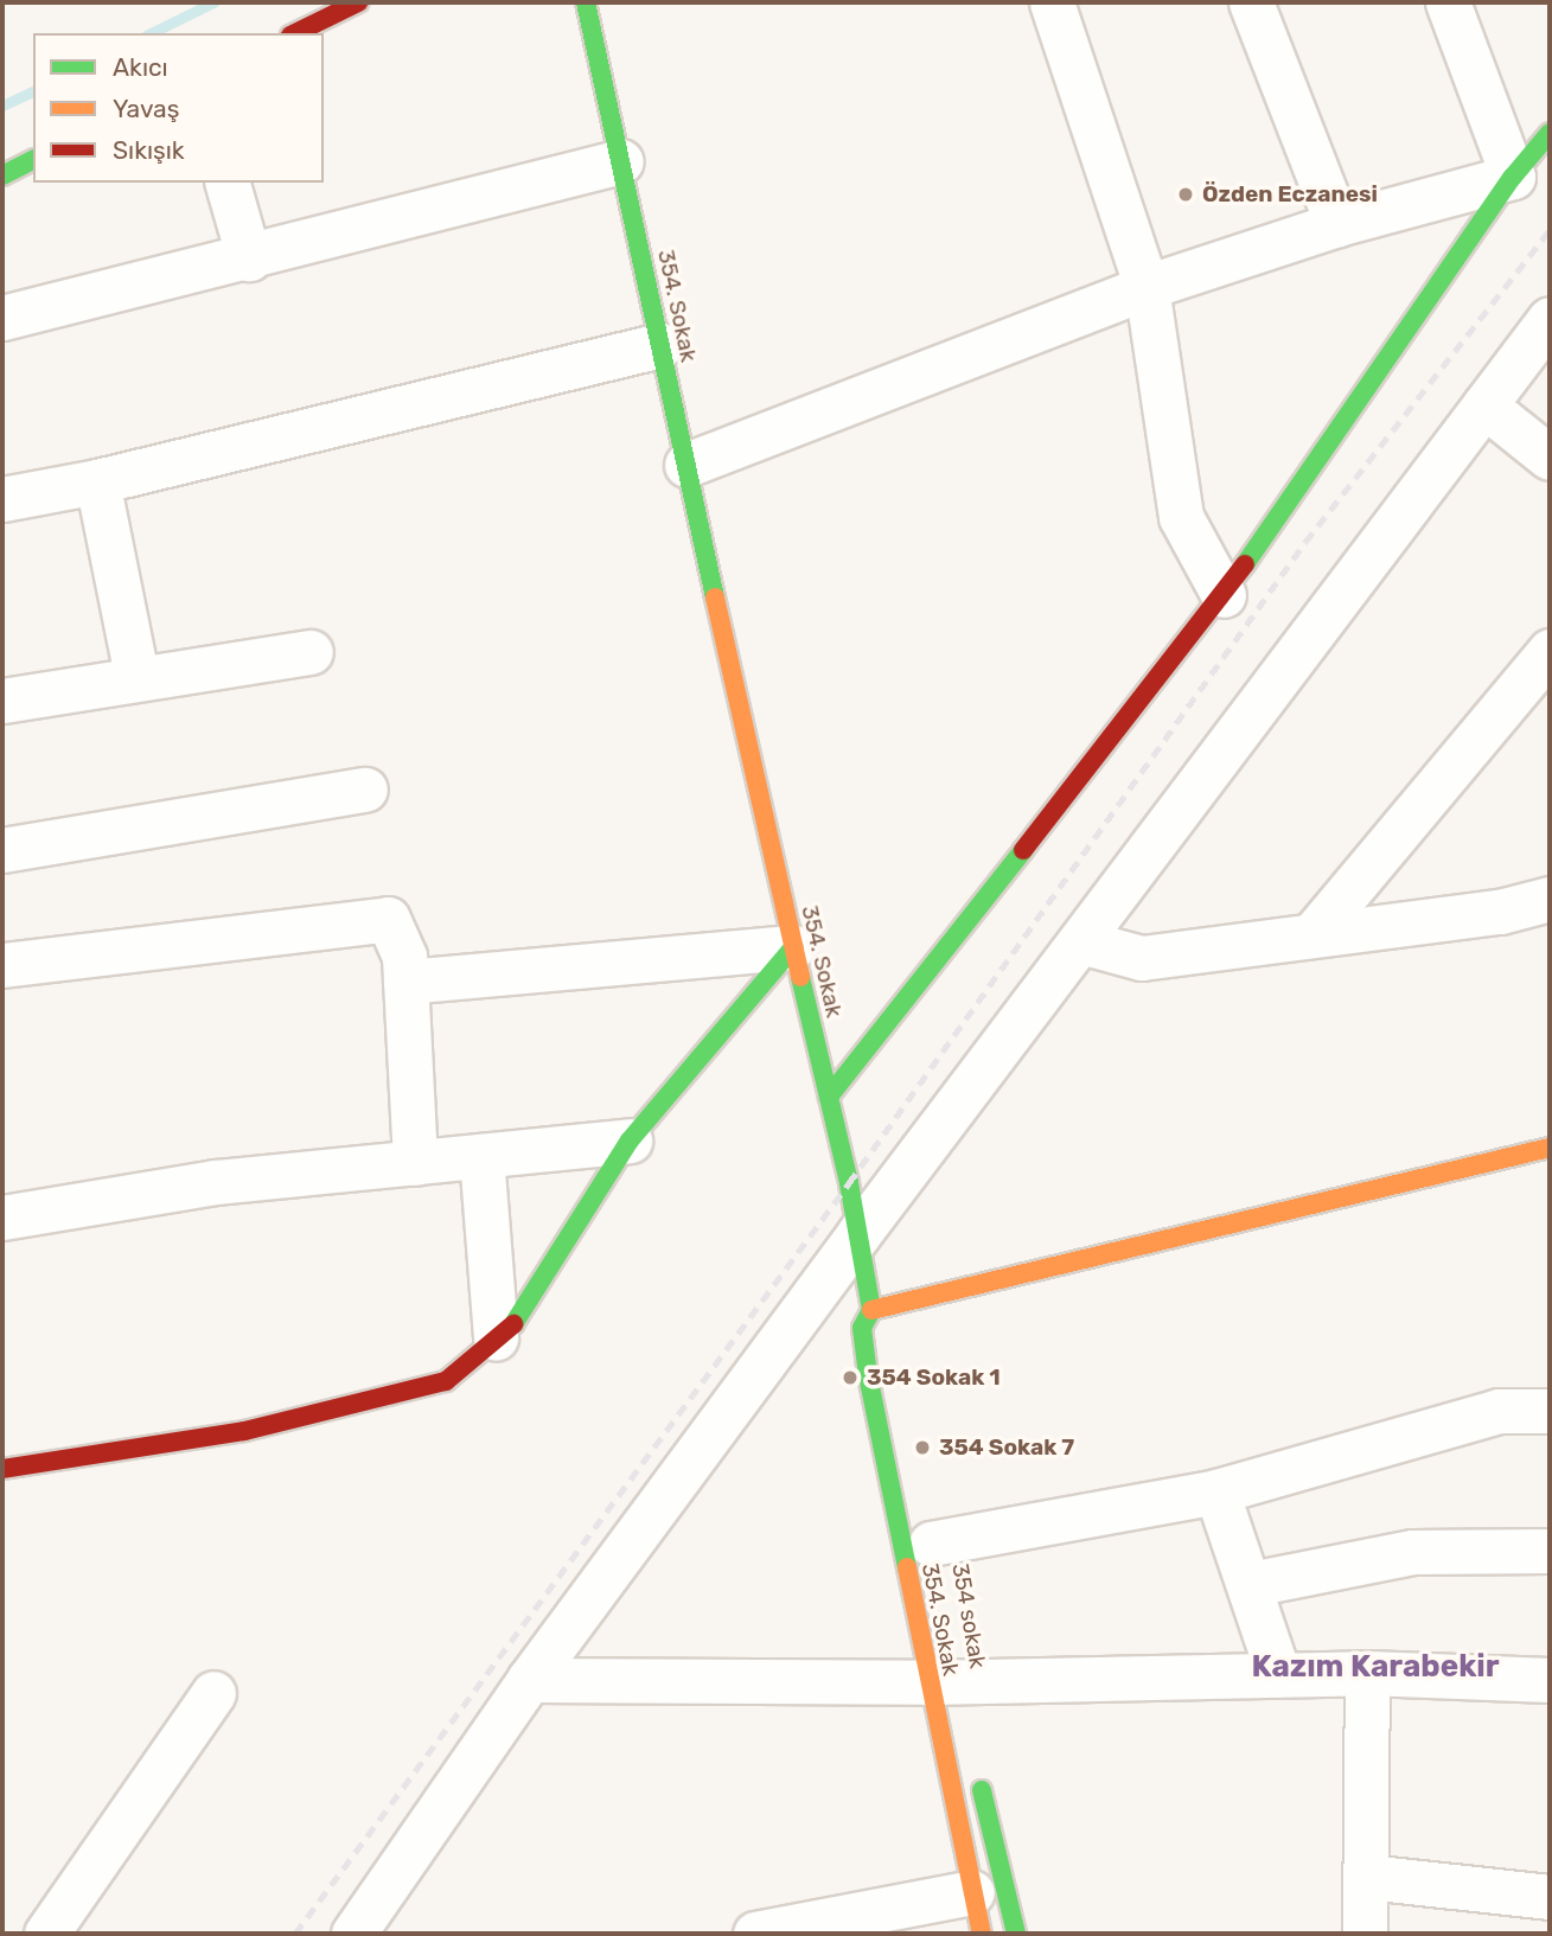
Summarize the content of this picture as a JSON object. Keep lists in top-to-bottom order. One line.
{"streets":{"street":["354. Sokak"]},"districts":["Kazım Karabekir"],"places":["Özden Eczanesi","354 Sokak 1","354 Sokak 7"],"legend":["Akıcı","Yavaş","Sıkışık"]}
